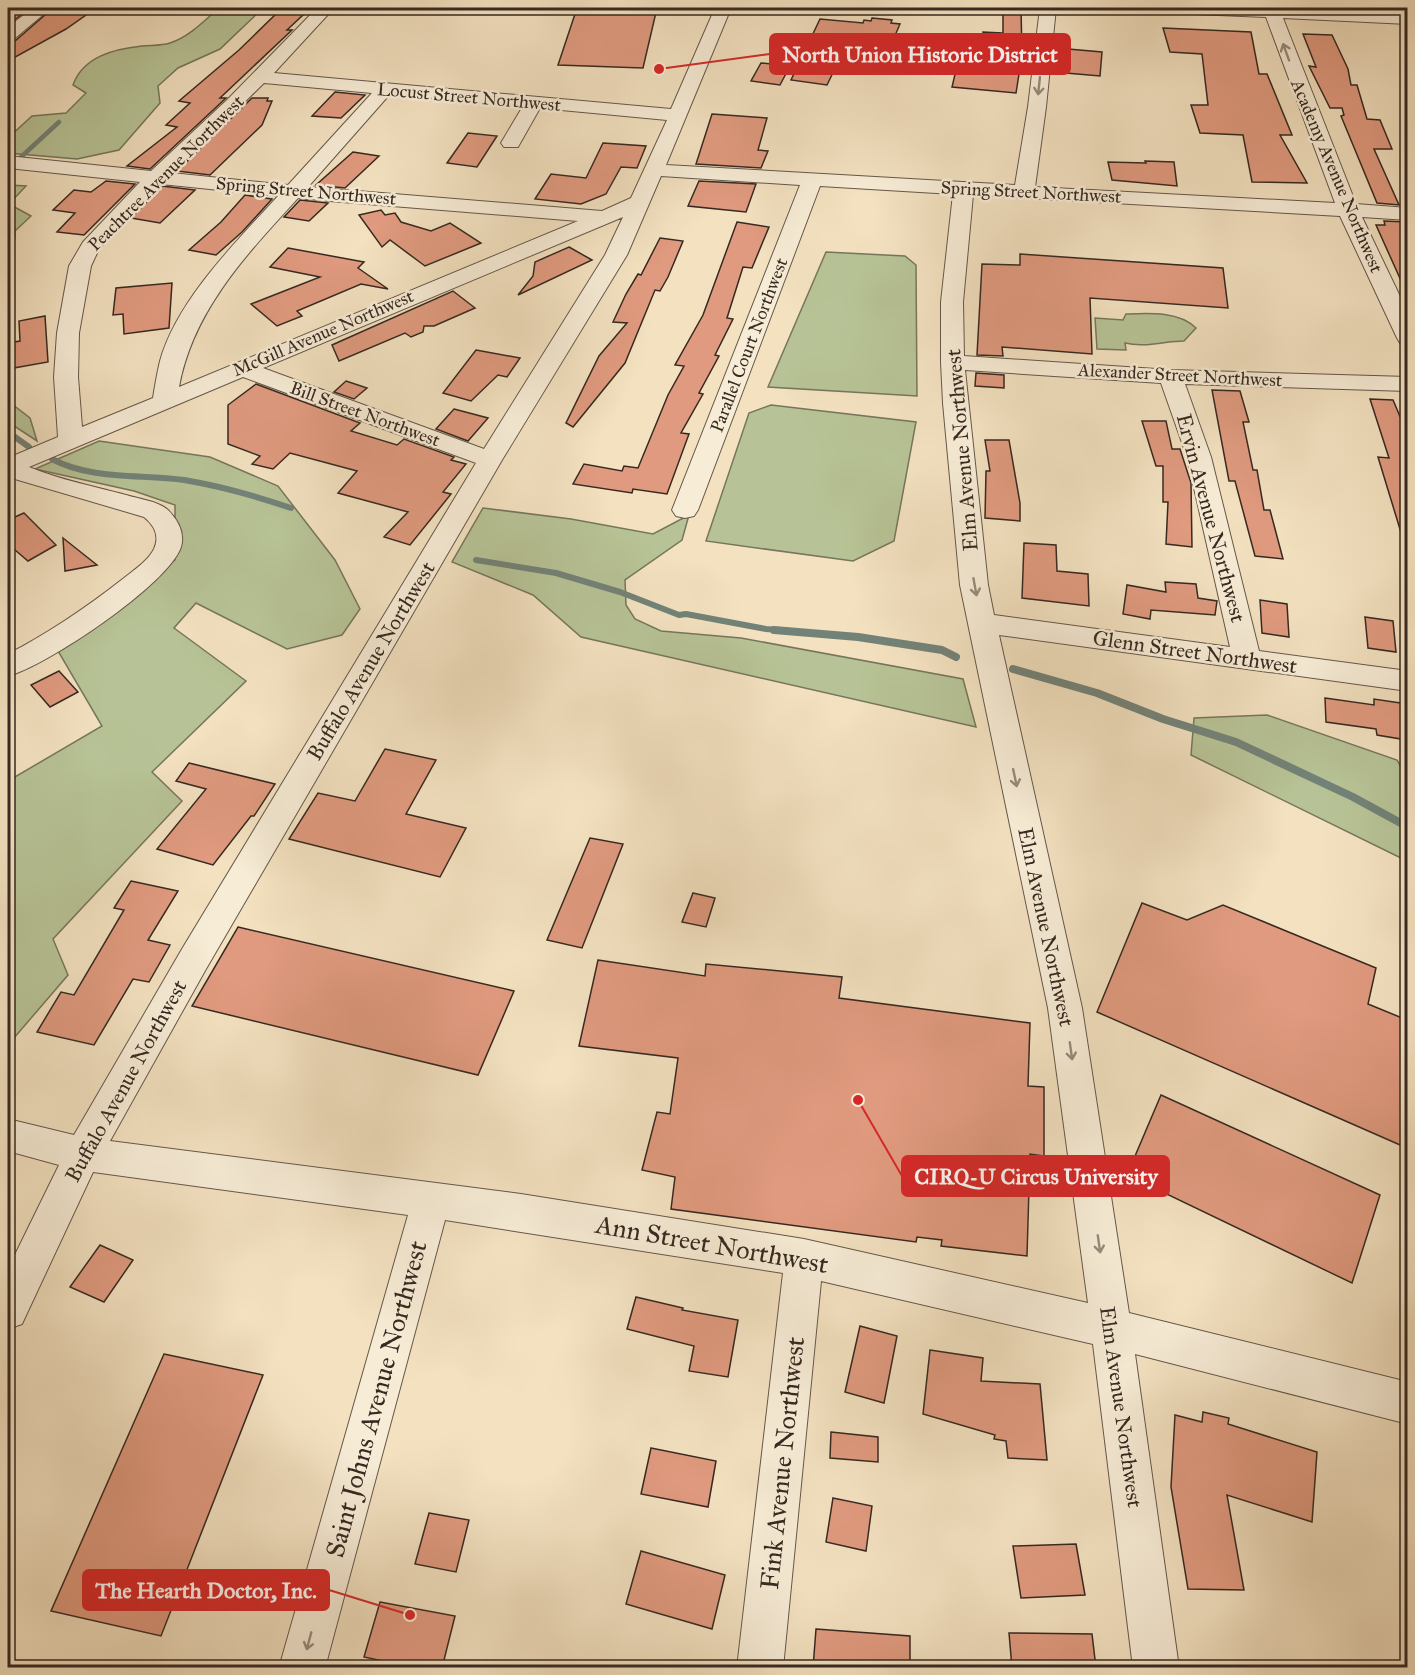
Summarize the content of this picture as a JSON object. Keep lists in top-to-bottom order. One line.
{"streets":{"street":["Locust Street Northwest","Peachtree Avenue Northwest","Academy Avenue Northwest","Spring Street Northwest","McGill Avenue Northwest","Parallel Court Northwest","Alexander Street Northwest","Bill Street Northwest","Elm Avenue Northwest","Ervin Avenue Northwest","Glenn Street Northwest","Buffalo Avenue Northwest","Ann Street Northwest","Saint Johns Avenue Northwest","Fink Avenue Northwest"]},"crossings":[["Locust Street Northwest","Peachtree Avenue Northwest"],["Locust Street Northwest","Buffalo Avenue Northwest"],["Peachtree Avenue Northwest","Spring Street Northwest"],["Peachtree Avenue Northwest","McGill Avenue Northwest"],["Academy Avenue Northwest","Spring Street Northwest"],["Spring Street Northwest","McGill Avenue Northwest"],["Spring Street Northwest","Parallel Court Northwest"],["Spring Street Northwest","Elm Avenue Northwest"],["Spring Street Northwest","Buffalo Avenue Northwest"],["McGill Avenue Northwest","Bill Street Northwest"],["McGill Avenue Northwest","Buffalo Avenue Northwest"],["Alexander Street Northwest","Elm Avenue Northwest"],["Alexander Street Northwest","Ervin Avenue Northwest"],["Bill Street Northwest","Buffalo Avenue Northwest"],["Elm Avenue Northwest","Glenn Street Northwest"],["Elm Avenue Northwest","Ann Street Northwest"],["Ervin Avenue Northwest","Glenn Street Northwest"],["Buffalo Avenue Northwest","Ann Street Northwest"],["Ann Street Northwest","Saint Johns Avenue Northwest"],["Ann Street Northwest","Fink Avenue Northwest"]],"one_way":["Academy Avenue Northwest","Elm Avenue Northwest","Saint Johns Avenue Northwest"],"places":["North Union Historic District","CIRQ-U Circus University","The Hearth Doctor, Inc."]}
